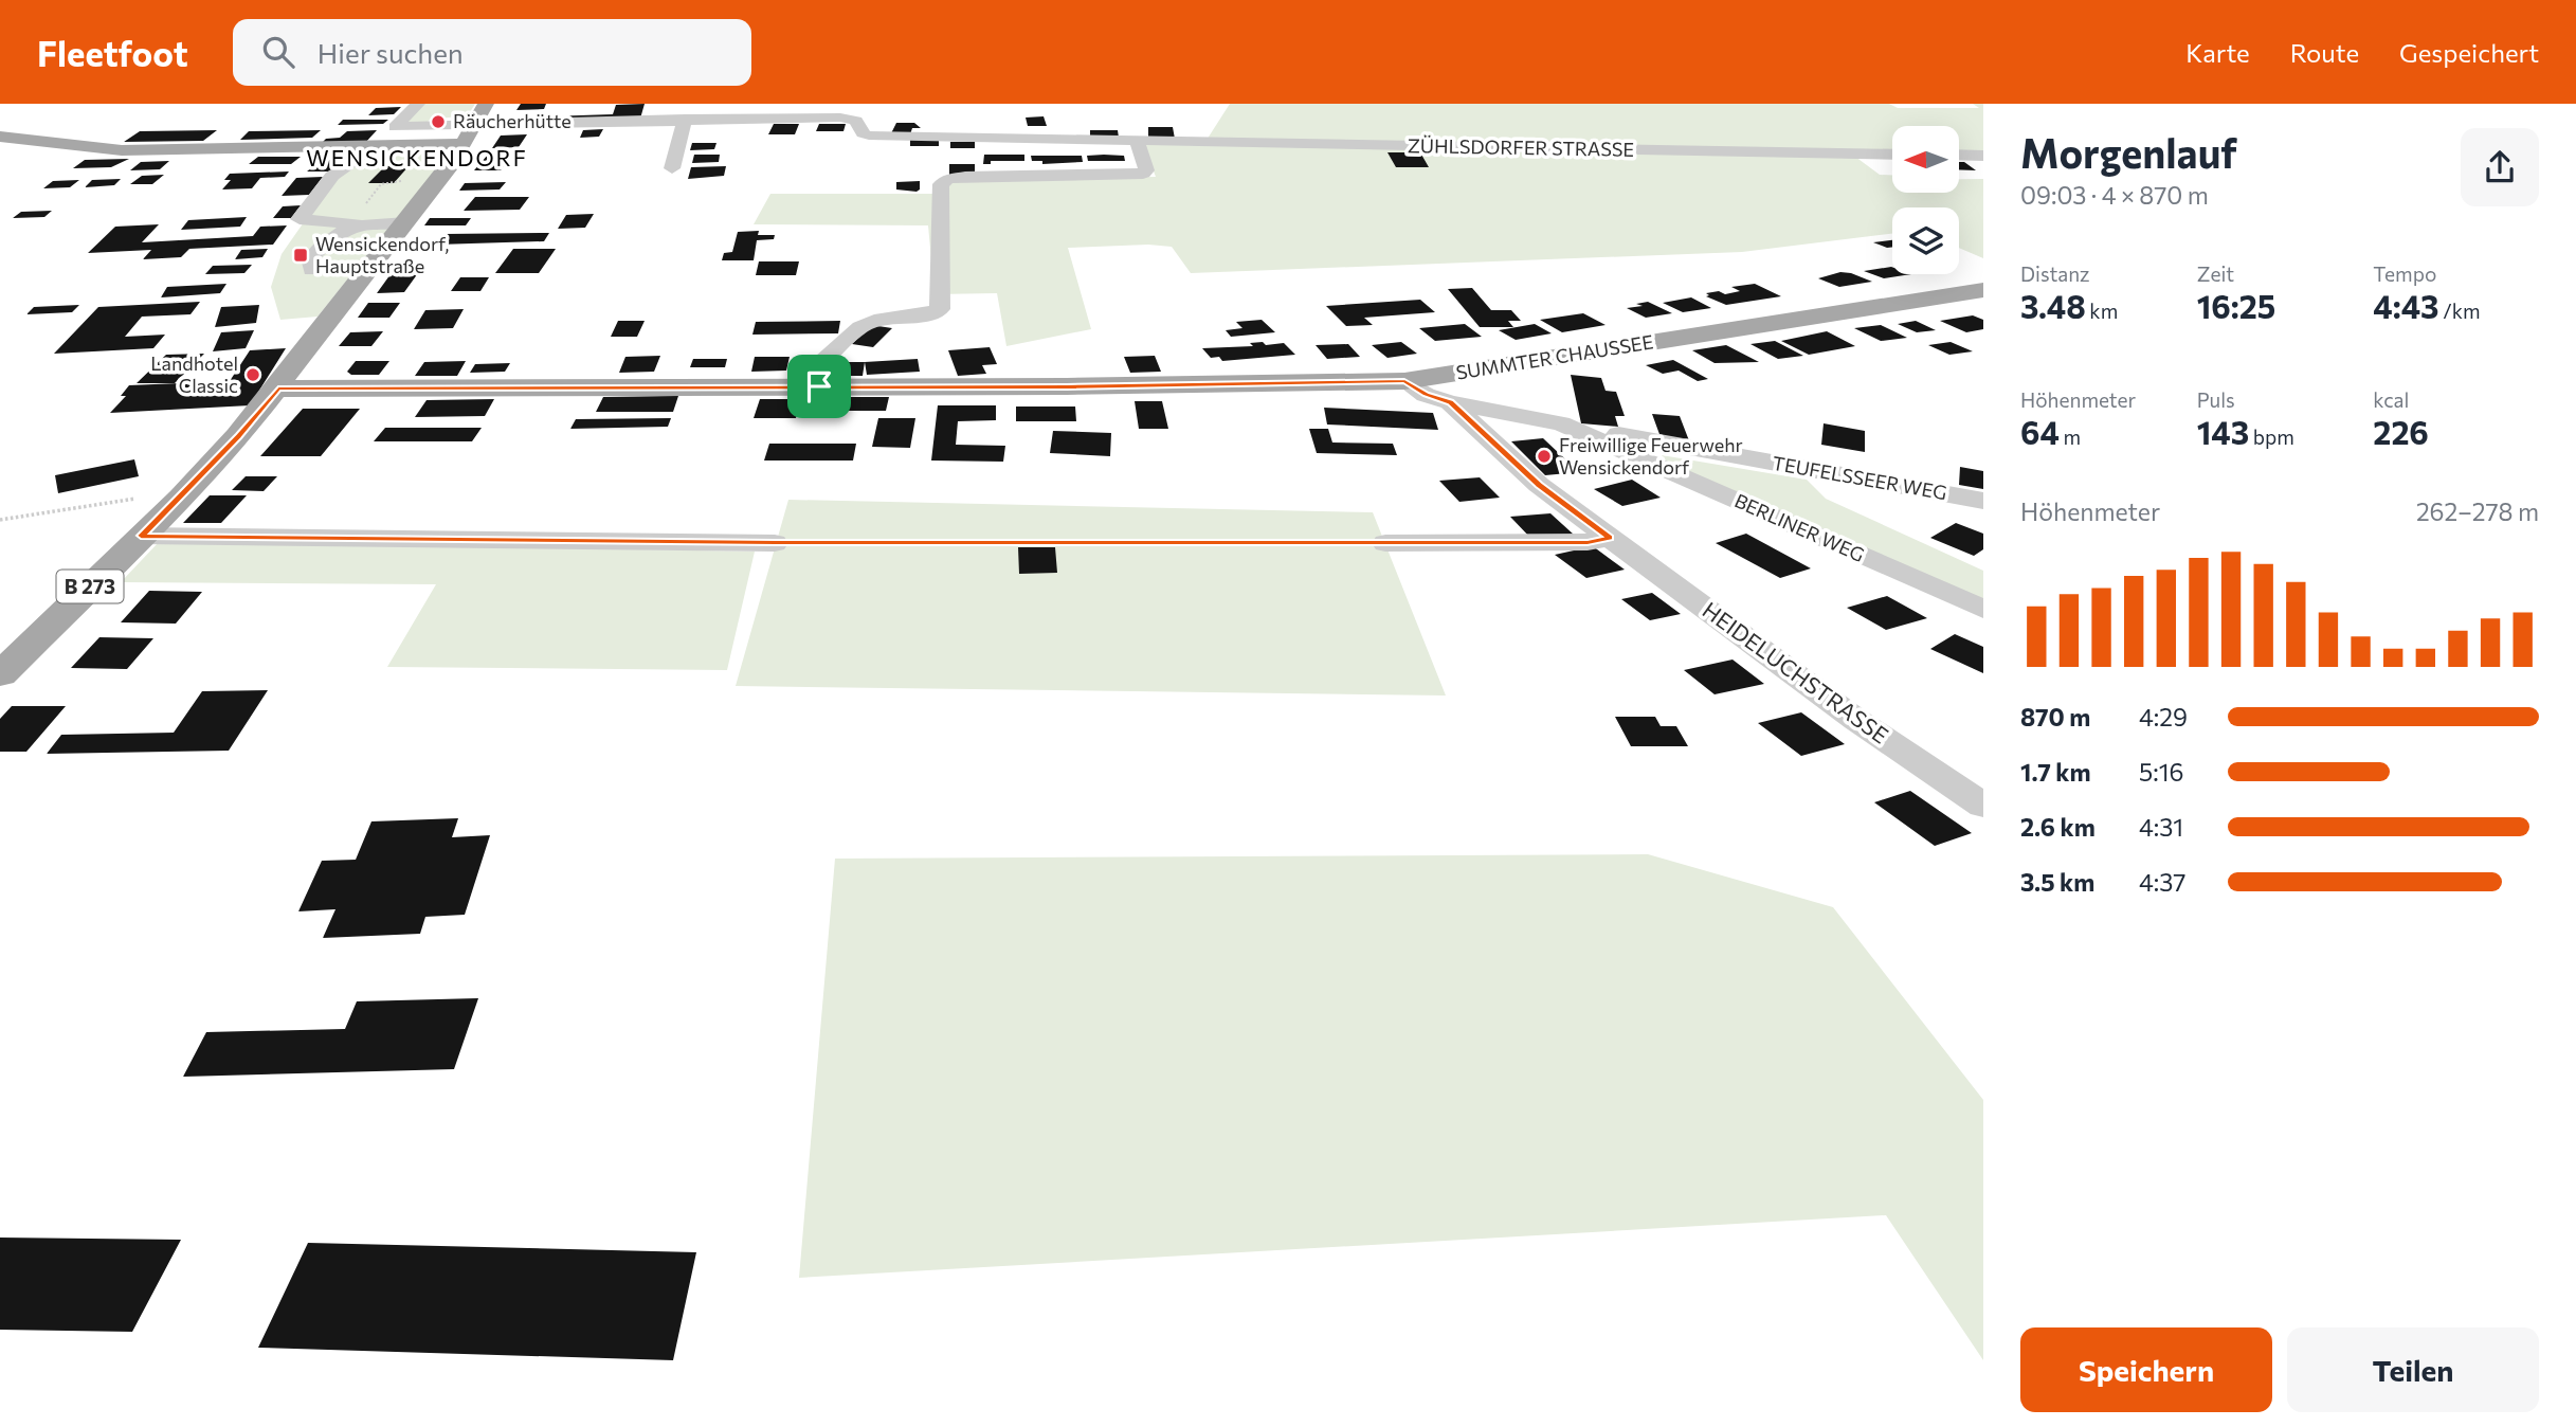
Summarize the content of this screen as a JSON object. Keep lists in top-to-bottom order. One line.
{"streets":{"main road":["SUMMTER CHAUSSEE","B 273"],"street":["ZÜHLSDORFER STRASSE","TEUFELSSEER WEG","BERLINER WEG","HEIDELUCHSTRASSE"]},"crossings":[["ZÜHLSDORFER STRASSE","B 273"],["SUMMTER CHAUSSEE","BERLINER WEG"],["SUMMTER CHAUSSEE","B 273"],["TEUFELSSEER WEG","BERLINER WEG"],["BERLINER WEG","HEIDELUCHSTRASSE"]],"districts":["WENSICKENDORF"],"places":{"other":["Räucherhütte","Landhotel Classic","Freiwillige Feuerwehr Wensickendorf"],"transit":["Wensickendorf, Hauptstraße"]},"north":"left","page":{"header":"Fleetfoot","search":"Hier suchen","nav":["Karte","Route","Gespeichert"],"heading":["Morgenlauf","09:03 · 4 × 870 m"],"stats":[["Distanz","3.48 km"],["Zeit","16:25"],["Tempo","4:43 /km"],["Höhenmeter","64 m"],["Puls","143 bpm"],["kcal","226"]],"chart":["Höhenmeter","262–278 m"],"list":[{"name":"870 m","note":"4:29"},{"name":"1.7 km","note":"5:16"},{"name":"2.6 km","note":"4:31"},{"name":"3.5 km","note":"4:37"}],"buttons":["Speichern","Teilen"]}}
